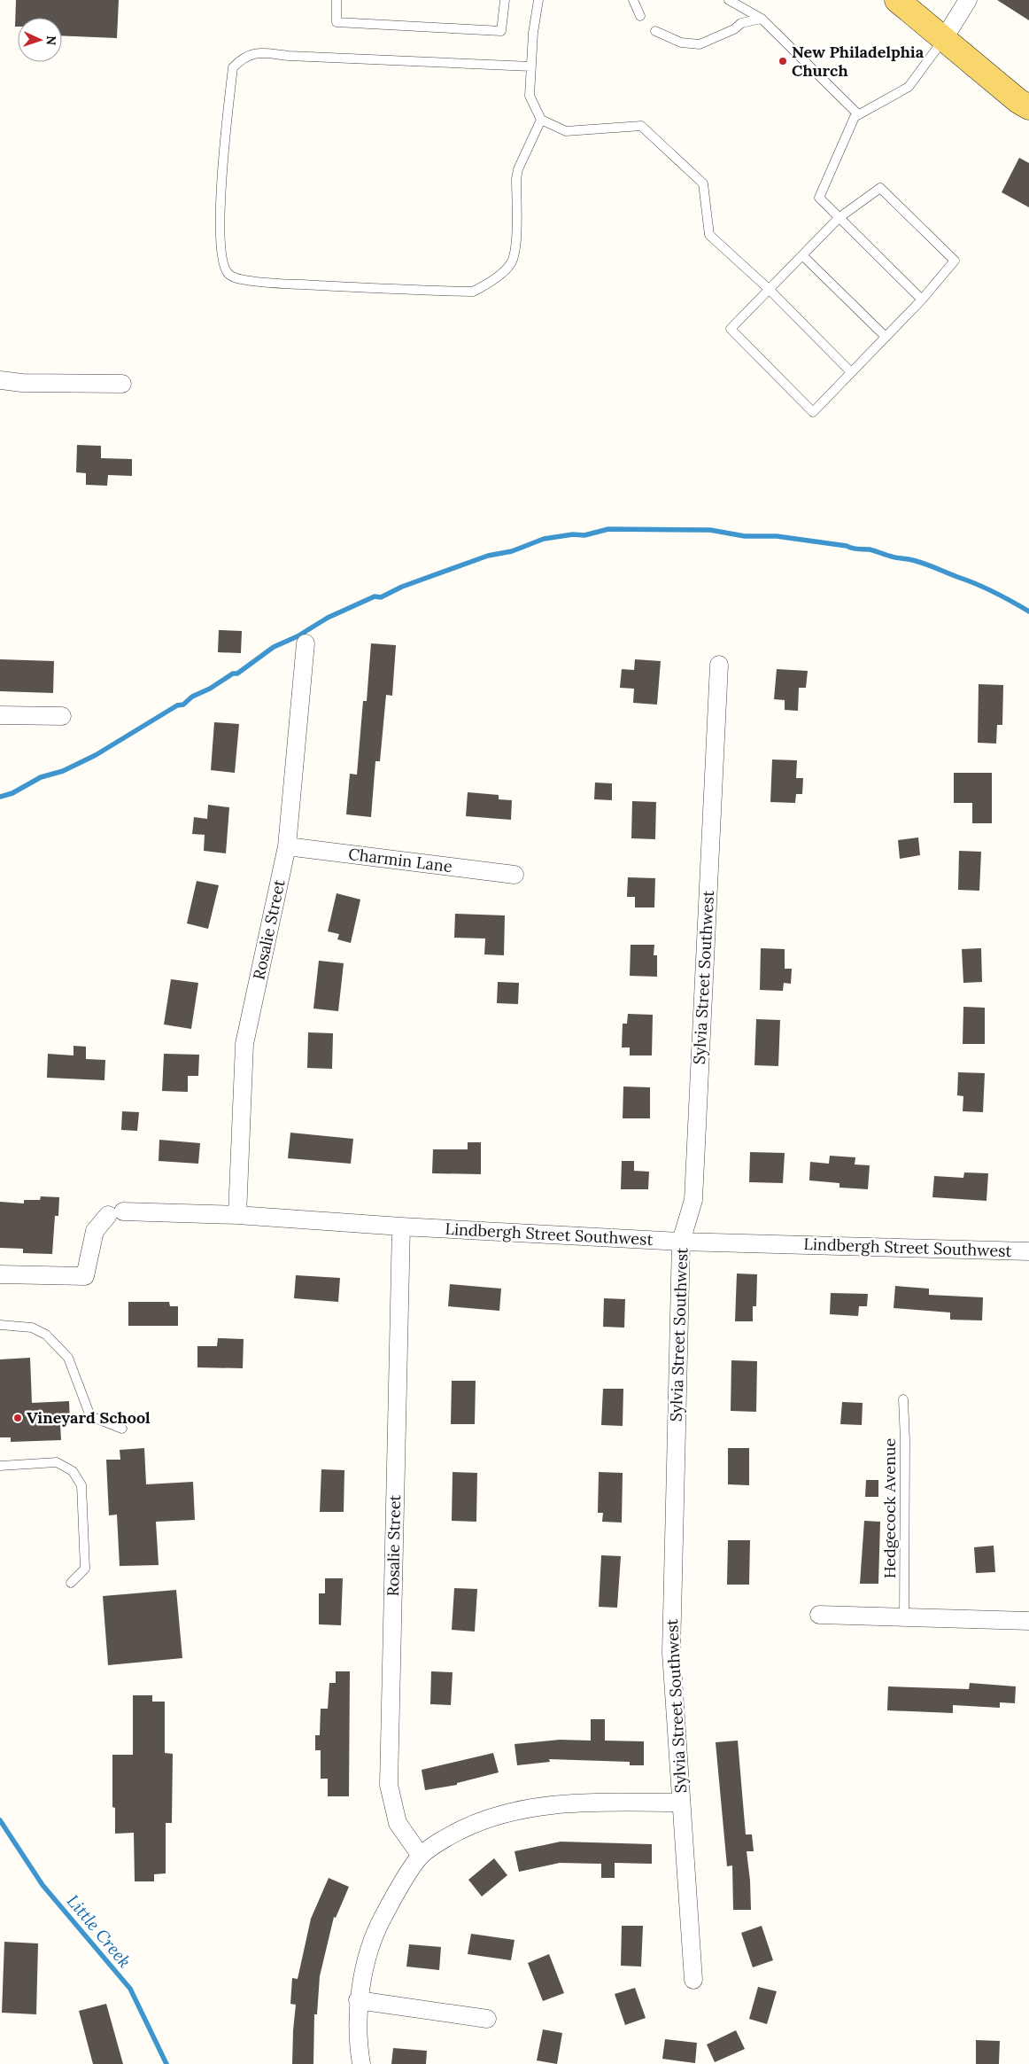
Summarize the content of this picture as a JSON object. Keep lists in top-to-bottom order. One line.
{"streets":{"street":["Charmin Lane","Rosalie Street","Sylvia Street Southwest","Lindbergh Street Southwest"],"lane":["Hedgecock Avenue"]},"crossings":[["Charmin Lane","Rosalie Street"],["Rosalie Street","Lindbergh Street Southwest"],["Sylvia Street Southwest","Lindbergh Street Southwest"]],"water":["Little Creek"],"places":["New Philadelphia Church","Vineyard School"],"north":"right"}
